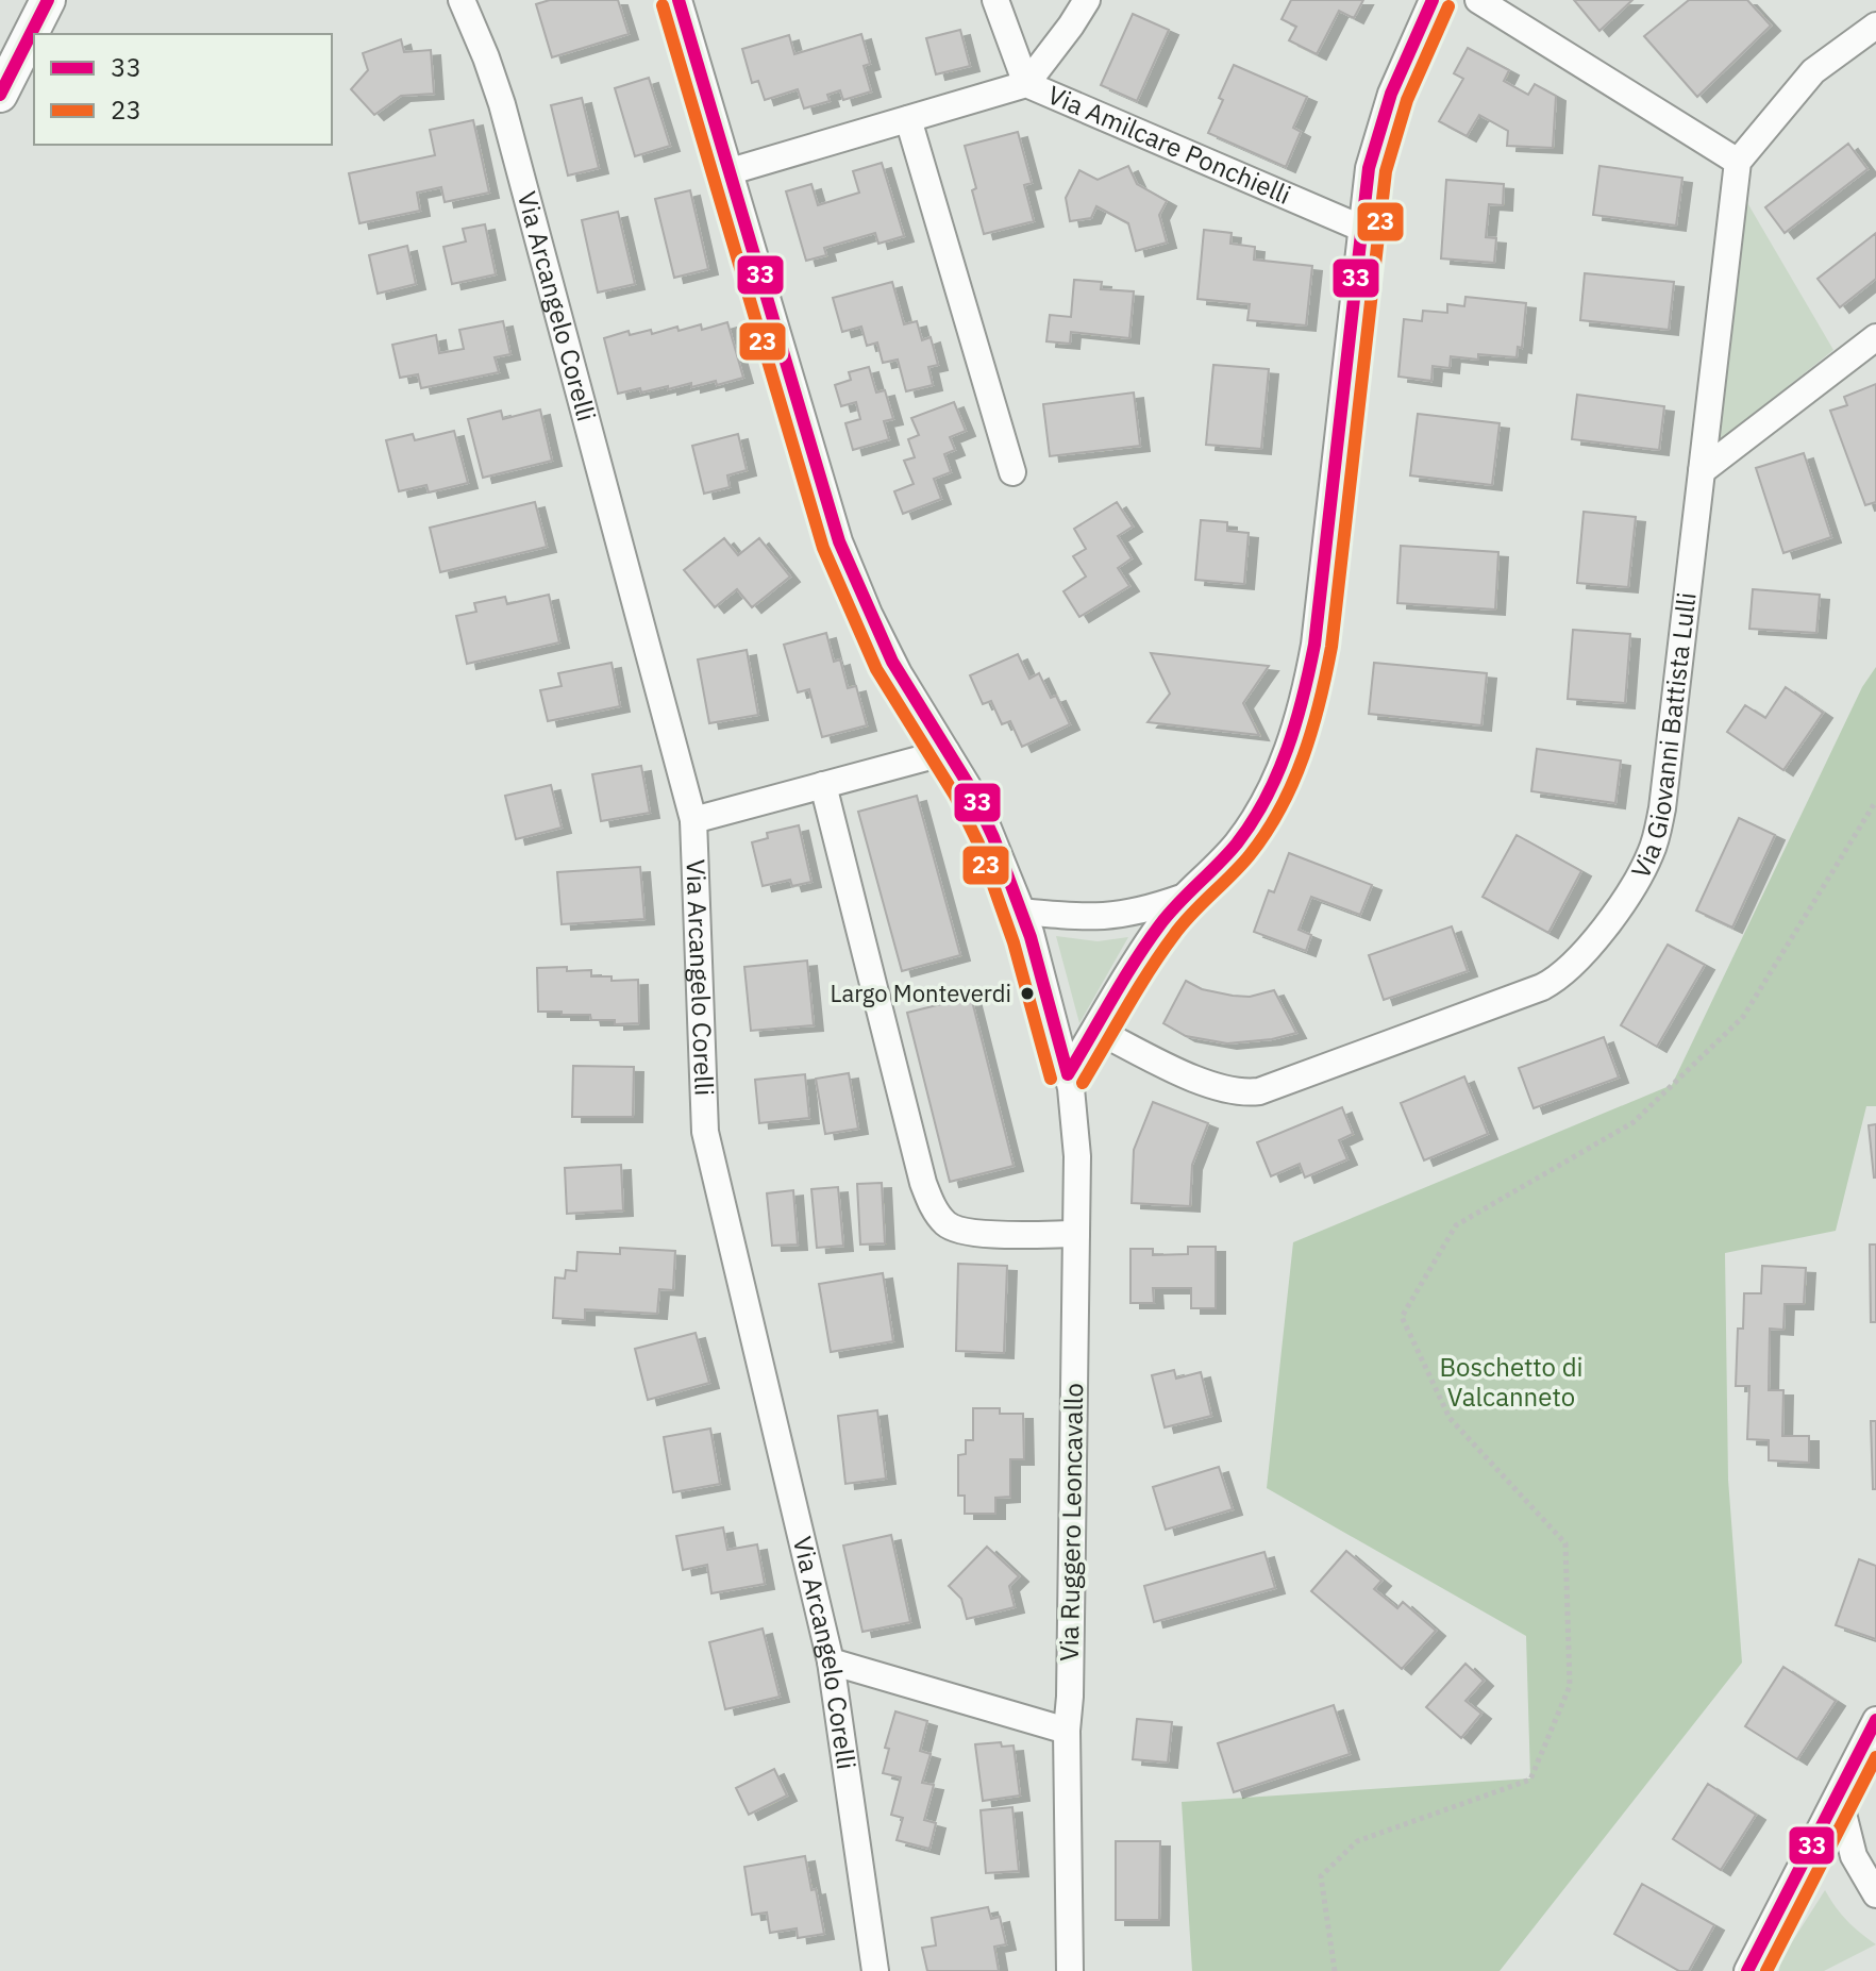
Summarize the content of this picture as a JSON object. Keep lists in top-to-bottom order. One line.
{"streets":{"street":["Via Amilcare Ponchielli","Via Arcangelo Corelli","Via Giovanni Battista Lulli","Via Ruggero Leoncavallo"]},"crossings":[["Via Amilcare Ponchielli","Via Ruggero Leoncavallo"]],"parks":["Boschetto di Valcanneto"],"places":["Largo Monteverdi"],"lines":["transit line 33","transit line 23"],"legend":["33","23"]}
